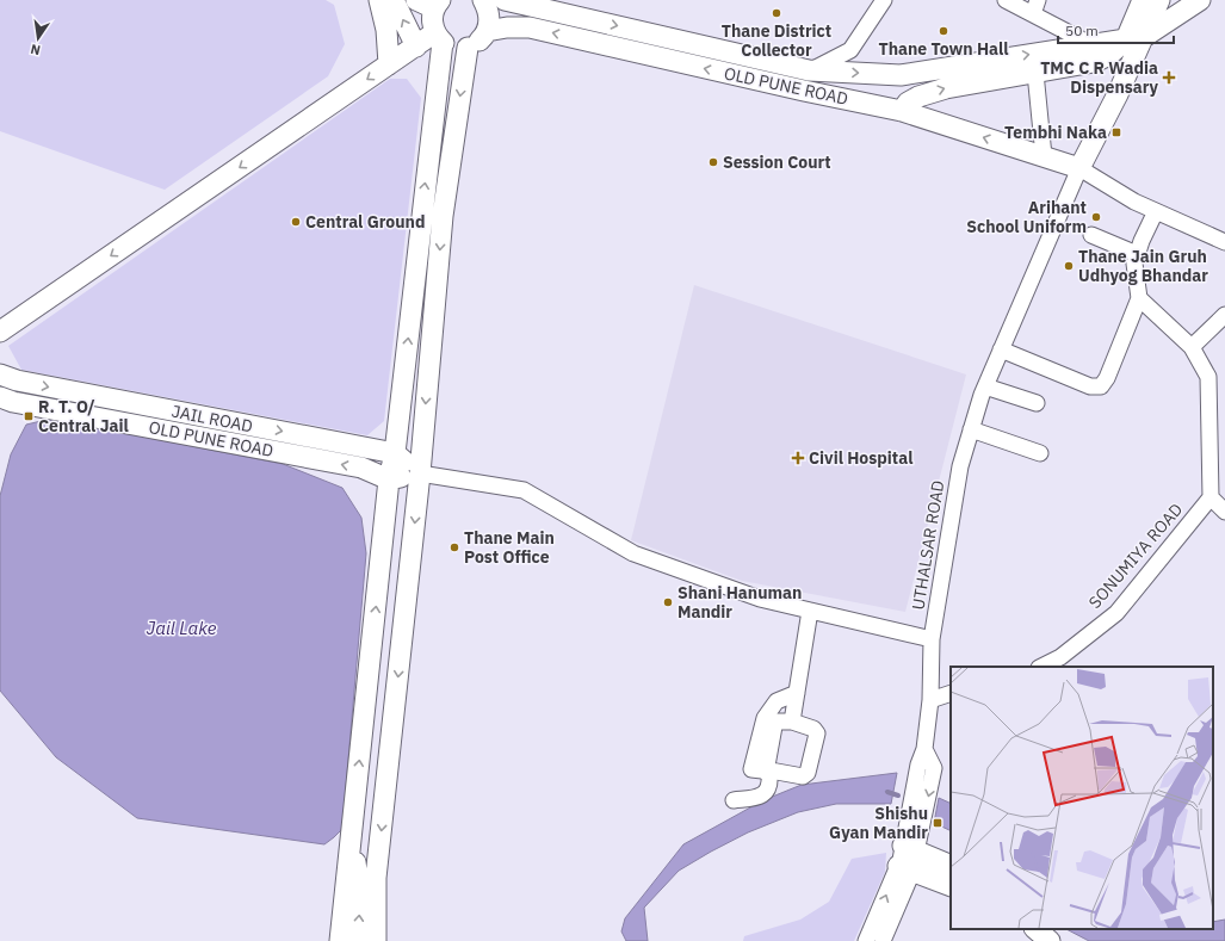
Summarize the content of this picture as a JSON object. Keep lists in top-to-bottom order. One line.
{"streets":{"main road":["OLD PUNE ROAD","JAIL ROAD"],"street":["UTHALSAR ROAD","SONUMIYA ROAD"]},"crossings":[["OLD PUNE ROAD","UTHALSAR ROAD"]],"one_way":["JAIL ROAD"],"water":["Jail Lake"],"places":{"other":["Thane District Collector","Thane Town Hall","Session Court","Arihant School Uniform","Central Ground","Thane Jain Gruh Udhyog Bhandar","Thane Main Post Office","Shani Hanuman Mandir"],"health":["TMC C R Wadia Dispensary","Civil Hospital"],"transit":["Tembhi Naka","R. T. O/ Central Jail","Shishu Gyan Mandir"]},"scale_bar":"50 m","north":"bottom"}
